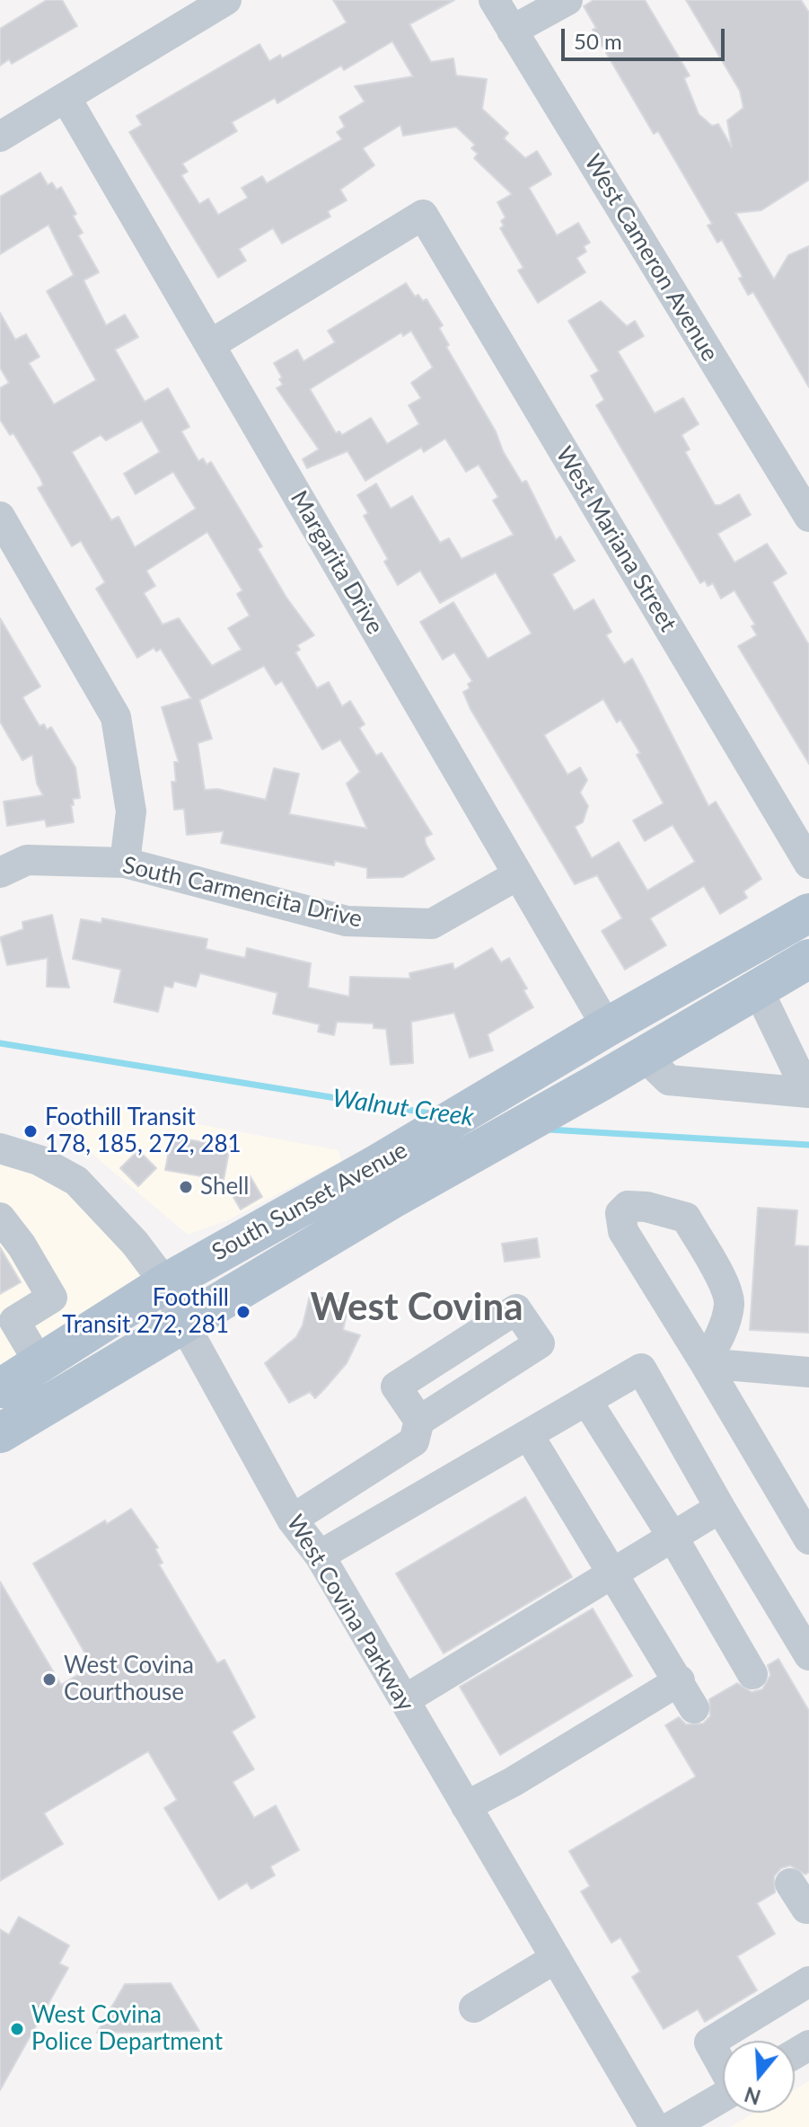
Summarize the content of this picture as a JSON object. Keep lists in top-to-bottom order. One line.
{"streets":{"main road":["South Sunset Avenue"],"street":["West Cameron Avenue","West Mariana Street","Margarita Drive","South Carmencita Drive","West Covina Parkway"]},"crossings":[["West Mariana Street","Margarita Drive"],["Margarita Drive","South Carmencita Drive"],["Margarita Drive","South Sunset Avenue"],["South Sunset Avenue","West Covina Parkway"]],"districts":["West Covina"],"water":["Walnut Creek"],"places":["Foothill Transit 178, 185, 272, 281","Shell","Foothill Transit 272, 281","West Covina Courthouse","West Covina Police Department"],"scale_bar":"50 m","north":"bottom"}
